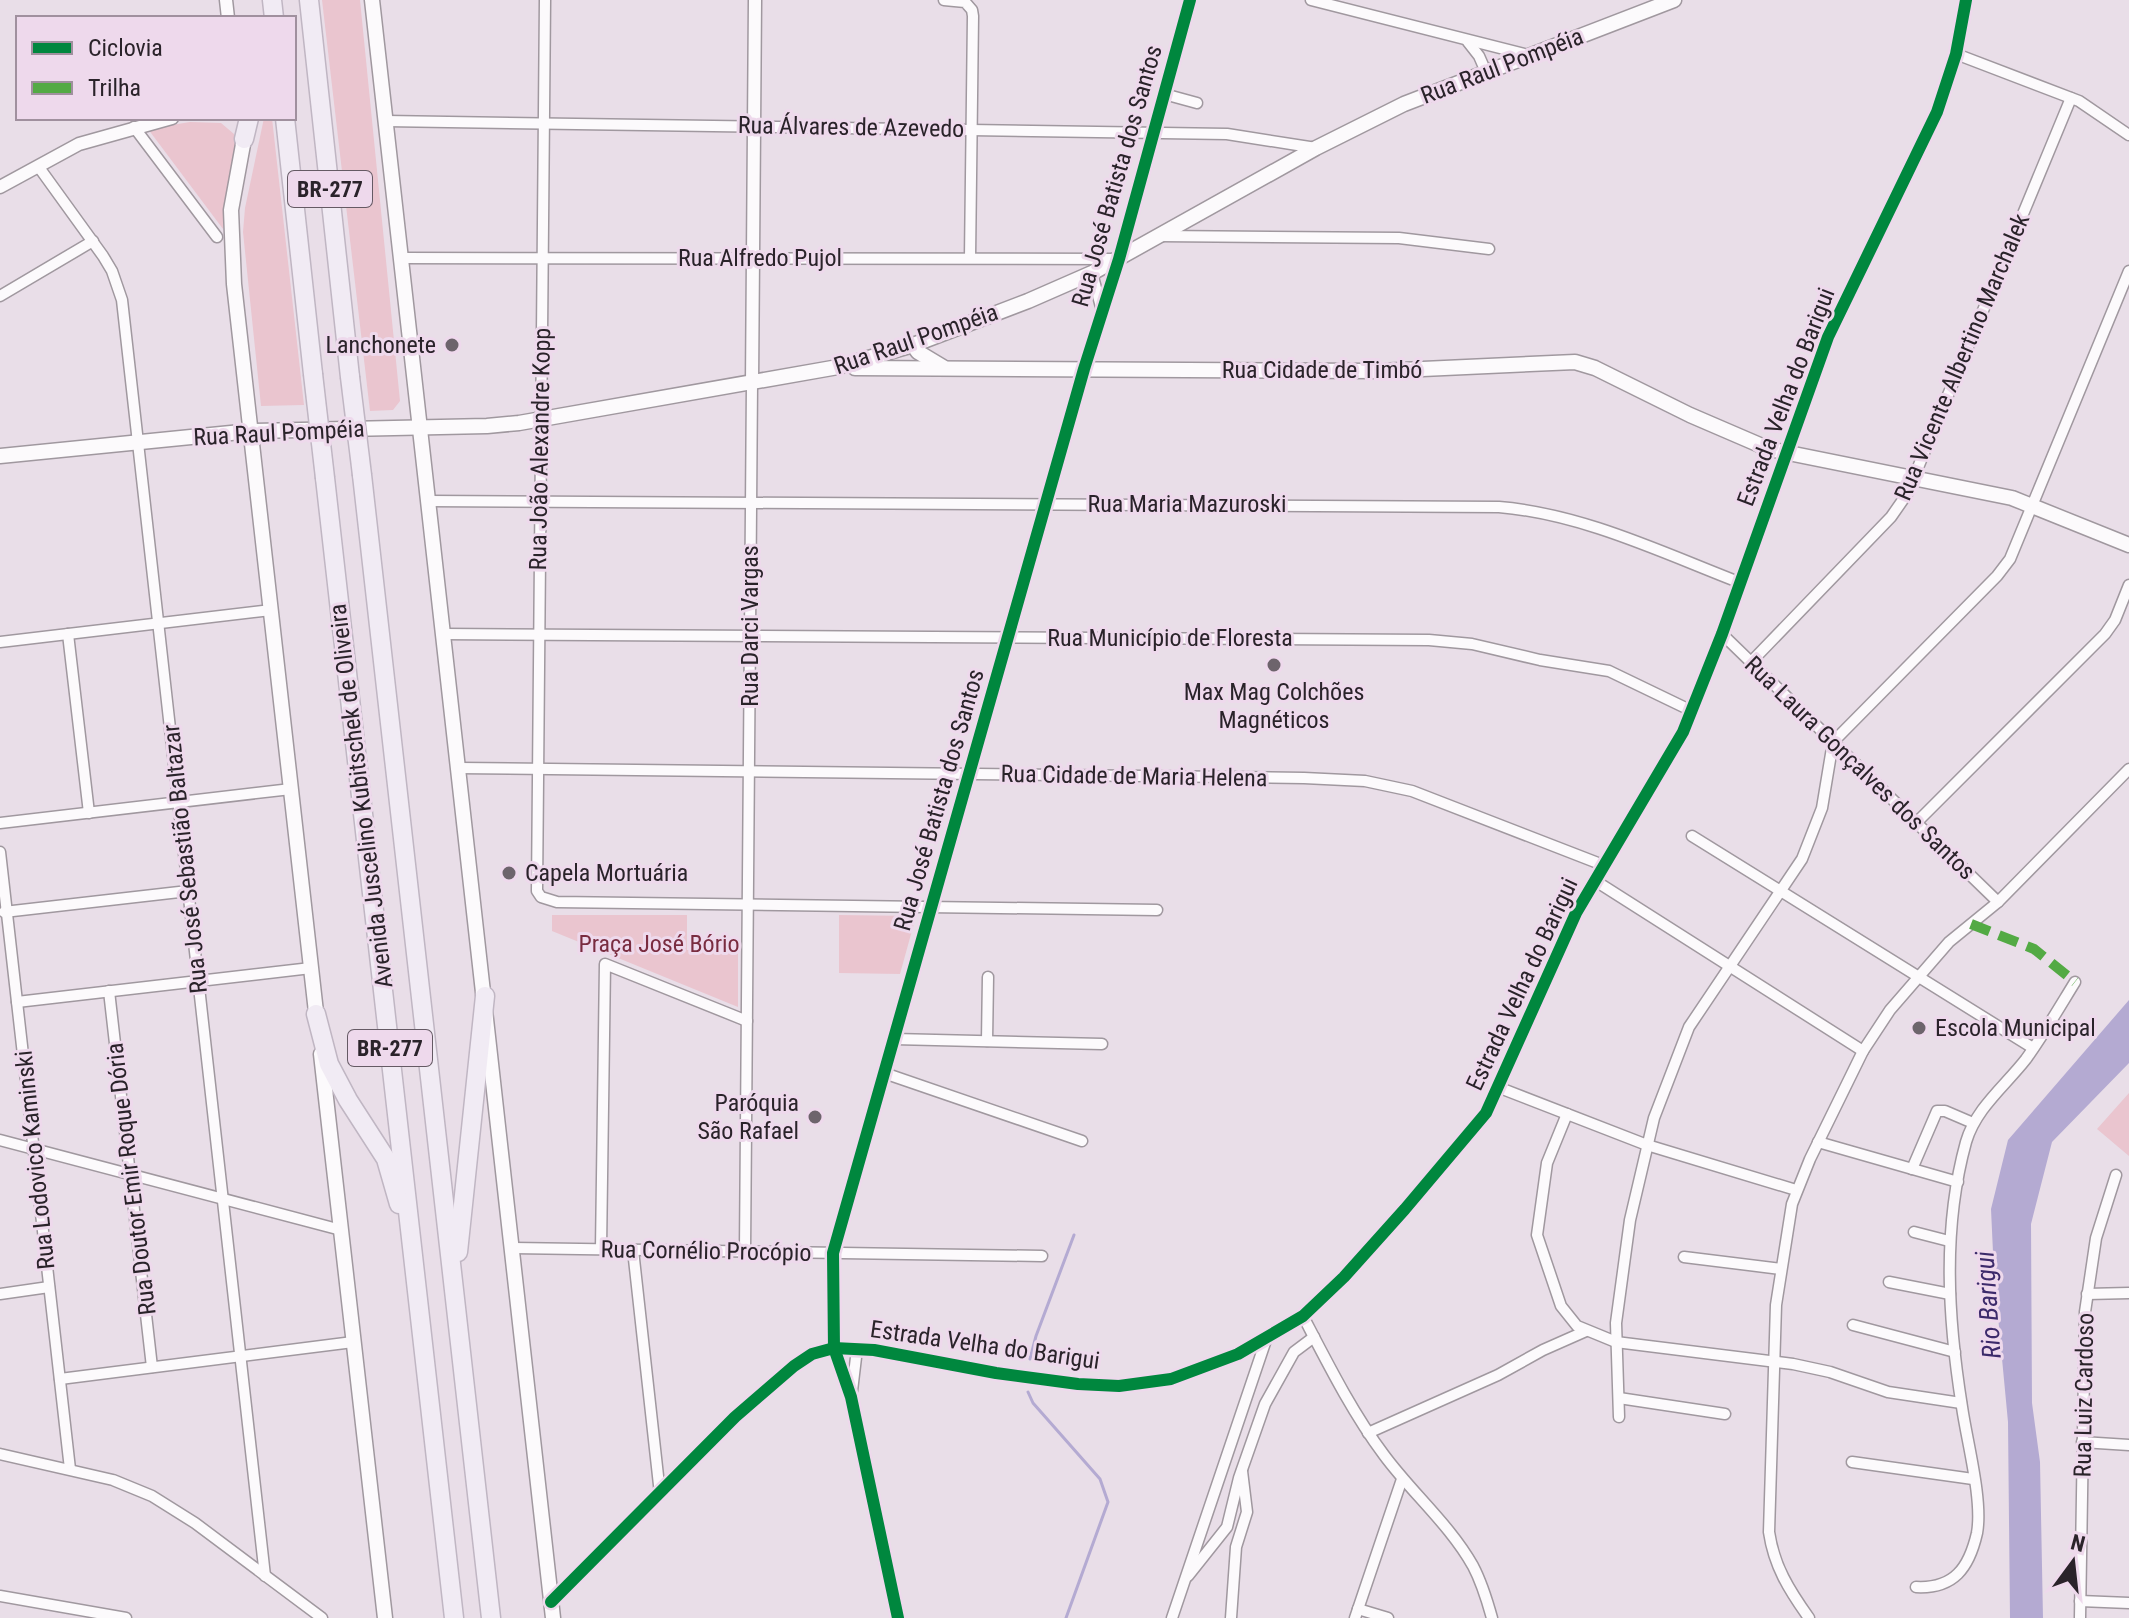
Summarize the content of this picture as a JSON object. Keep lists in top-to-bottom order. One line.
{"streets":{"highway":["BR-277","Avenida Juscelino Kubitschek de Oliveira"],"main road":["Rua Raul Pompéia","Rua Cidade de Timbó"],"street":["Rua Álvares de Azevedo","Rua José Batista dos Santos","Rua Alfredo Pujol","Rua Vicente Albertino Marchalek","Estrada Velha do Barigui","Rua João Alexandre Kopp","Rua Maria Mazuroski","Rua Darci Vargas","Rua Município de Floresta","Rua Laura Gonçalves dos Santos","Rua Cidade de Maria Helena","Rua José Sebastião Baltazar","Rua Lodovico Kaminski","Rua Doutor Emir Roque Dória","Rua Cornélio Procópio","Rua Luiz Cardoso"]},"crossings":[["Rua Raul Pompéia","Rua Álvares de Azevedo"],["Rua Raul Pompéia","Rua José Batista dos Santos"],["Rua Raul Pompéia","Rua Alfredo Pujol"],["Rua Raul Pompéia","Rua Cidade de Timbó"],["Rua Raul Pompéia","Rua João Alexandre Kopp"],["Rua Raul Pompéia","Rua Darci Vargas"],["Rua Raul Pompéia","Rua José Sebastião Baltazar"],["Rua Álvares de Azevedo","Rua José Batista dos Santos"],["Rua Álvares de Azevedo","Rua João Alexandre Kopp"],["Rua Álvares de Azevedo","Rua Darci Vargas"],["Rua José Batista dos Santos","Rua Alfredo Pujol"],["Rua José Batista dos Santos","Rua Cidade de Timbó"],["Rua José Batista dos Santos","Estrada Velha do Barigui"],["Rua José Batista dos Santos","Rua Maria Mazuroski"],["Rua José Batista dos Santos","Rua Município de Floresta"],["Rua José Batista dos Santos","Rua Cidade de Maria Helena"],["Rua José Batista dos Santos","Rua Cornélio Procópio"],["Rua Alfredo Pujol","Rua João Alexandre Kopp"],["Rua Alfredo Pujol","Rua Darci Vargas"],["Rua Vicente Albertino Marchalek","Rua Cidade de Timbó"],["Rua Vicente Albertino Marchalek","Rua Laura Gonçalves dos Santos"],["Rua Cidade de Timbó","Estrada Velha do Barigui"],["Estrada Velha do Barigui","Rua Maria Mazuroski"],["Estrada Velha do Barigui","Rua Município de Floresta"],["Estrada Velha do Barigui","Rua Laura Gonçalves dos Santos"],["Estrada Velha do Barigui","Rua Cidade de Maria Helena"],["Rua João Alexandre Kopp","Rua Maria Mazuroski"],["Rua João Alexandre Kopp","Rua Darci Vargas"],["Rua João Alexandre Kopp","Rua Município de Floresta"],["Rua João Alexandre Kopp","Rua Cidade de Maria Helena"],["Rua Maria Mazuroski","Rua Darci Vargas"],["Rua Darci Vargas","Rua Município de Floresta"],["Rua Darci Vargas","Rua Cidade de Maria Helena"],["Rua Darci Vargas","Rua Cornélio Procópio"]],"water":["Rio Barigui"],"parks":["Praça José Bório"],"places":["Lanchonete","Max Mag Colchões Magnéticos","Capela Mortuária","Escola Municipal","Paróquia São Rafael"],"legend":["Ciclovia","Trilha"],"north":"top"}
